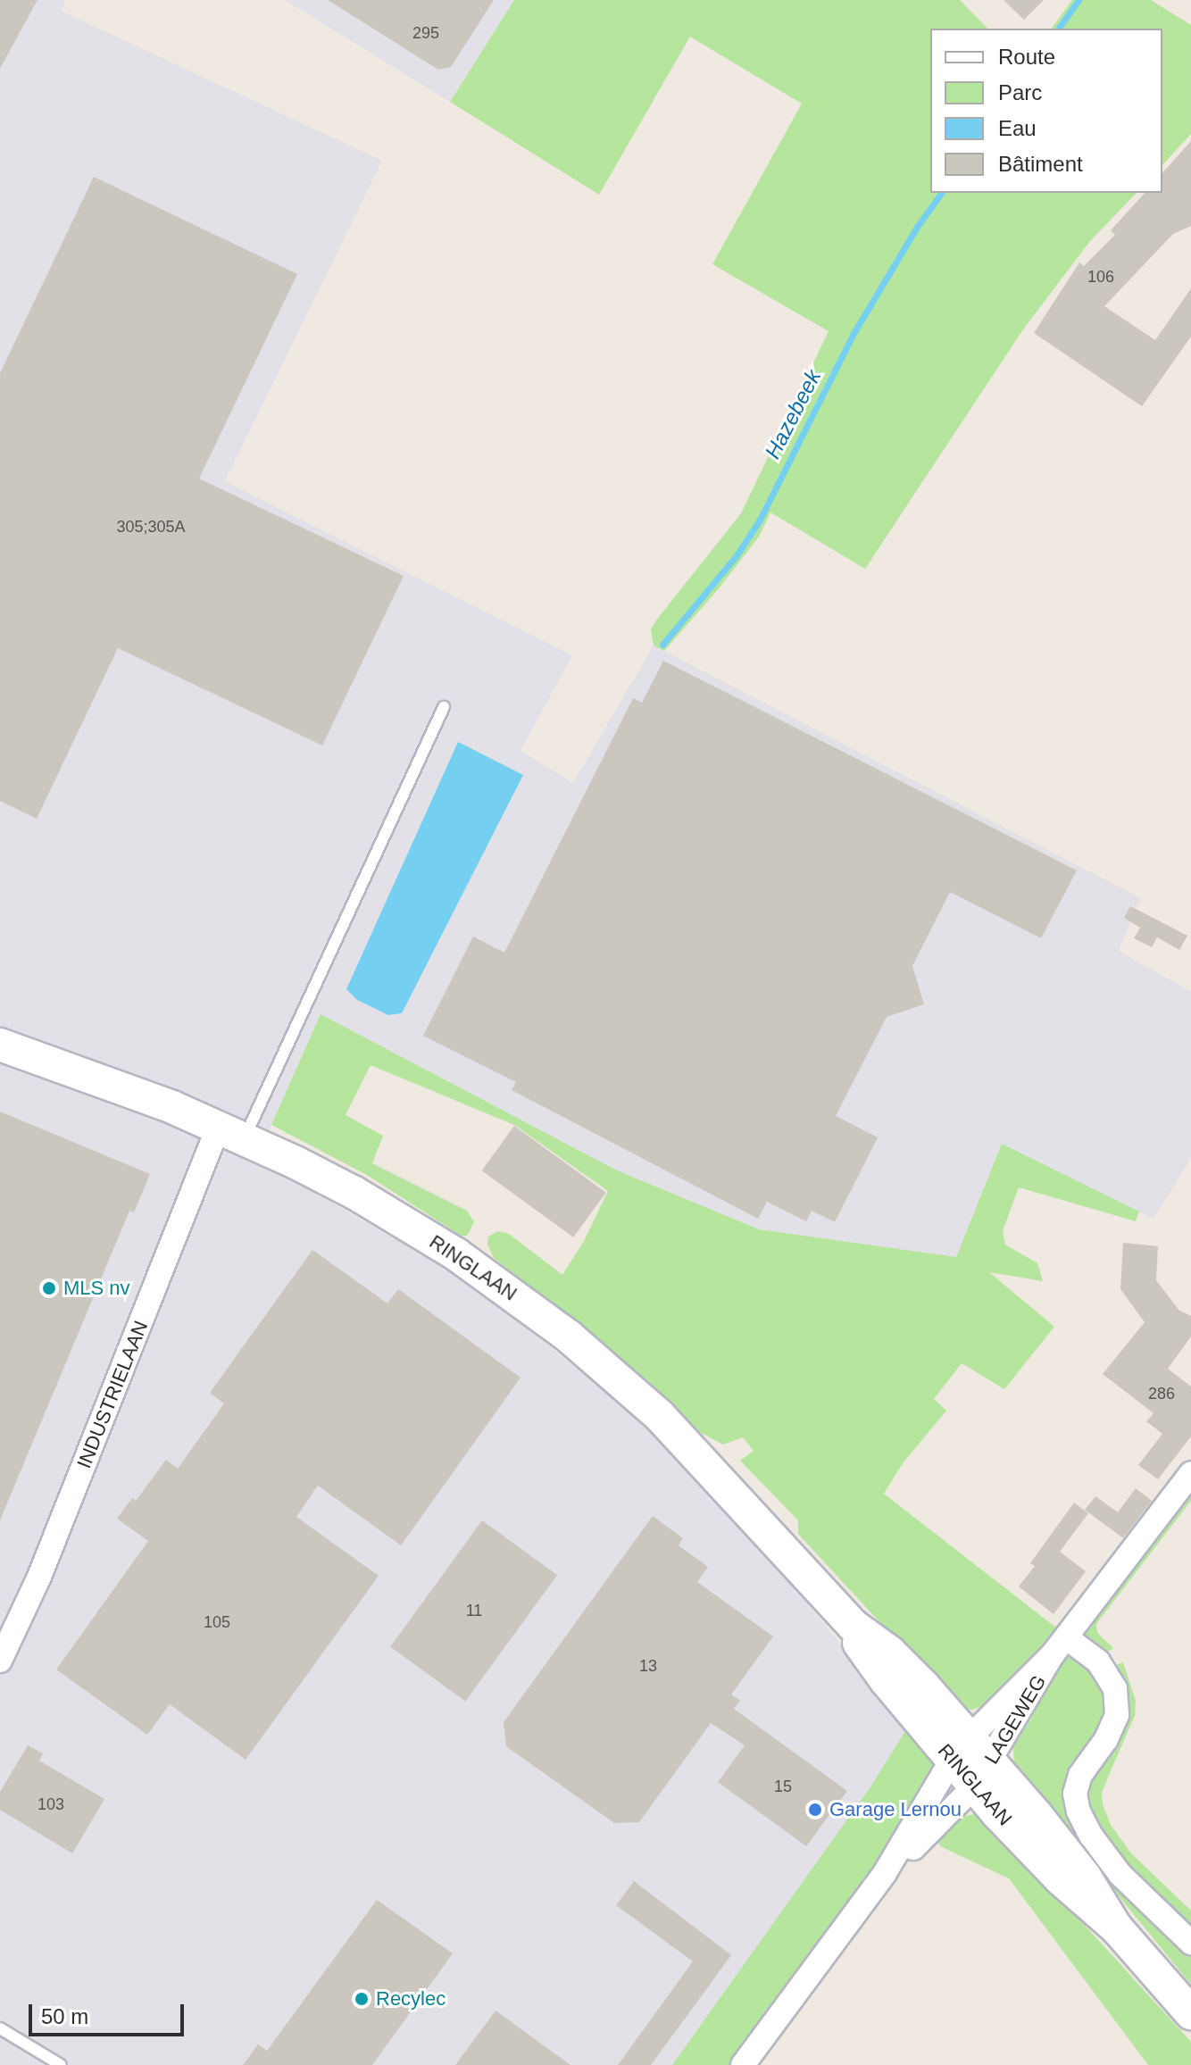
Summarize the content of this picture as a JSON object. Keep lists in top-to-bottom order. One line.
{"streets":{"main road":["RINGLAAN"],"street":["INDUSTRIELAAN","LAGEWEG"]},"crossings":[["RINGLAAN","INDUSTRIELAAN"],["RINGLAAN","LAGEWEG"]],"water":["Hazebeek"],"places":["MLS nv","Garage Lernou","Recylec"],"house_numbers":["295","106","305;305A","286","11","105","13","15","103"],"legend":["Route","Parc","Eau","Bâtiment"],"scale_bar":"50 m"}
